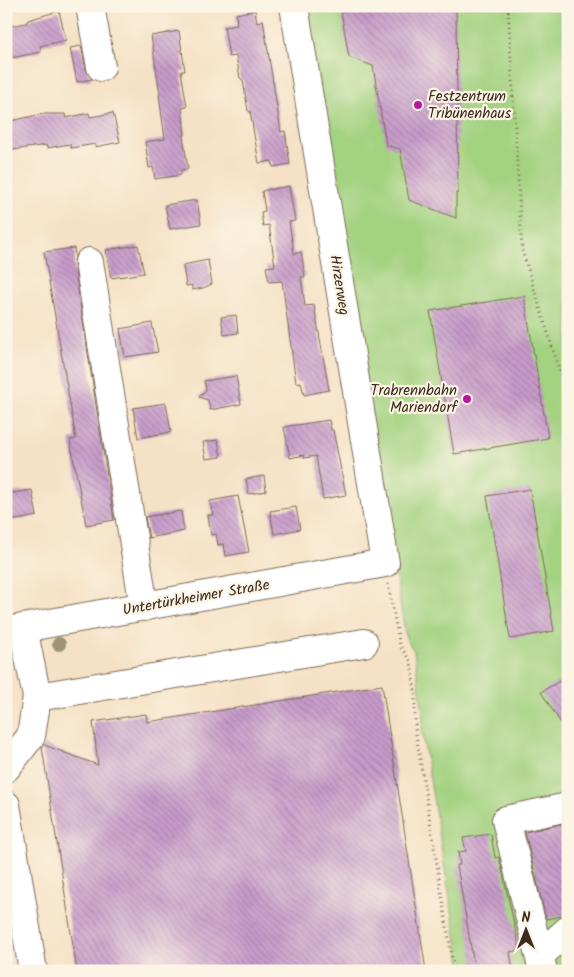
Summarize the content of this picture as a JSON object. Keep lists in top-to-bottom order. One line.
{"streets":{"street":["Hirzerweg","Untertürkheimer Straße"]},"crossings":[["Hirzerweg","Untertürkheimer Straße"]],"places":["Festzentrum Tribünenhaus","Trabrennbahn Mariendorf"],"north":"top"}
